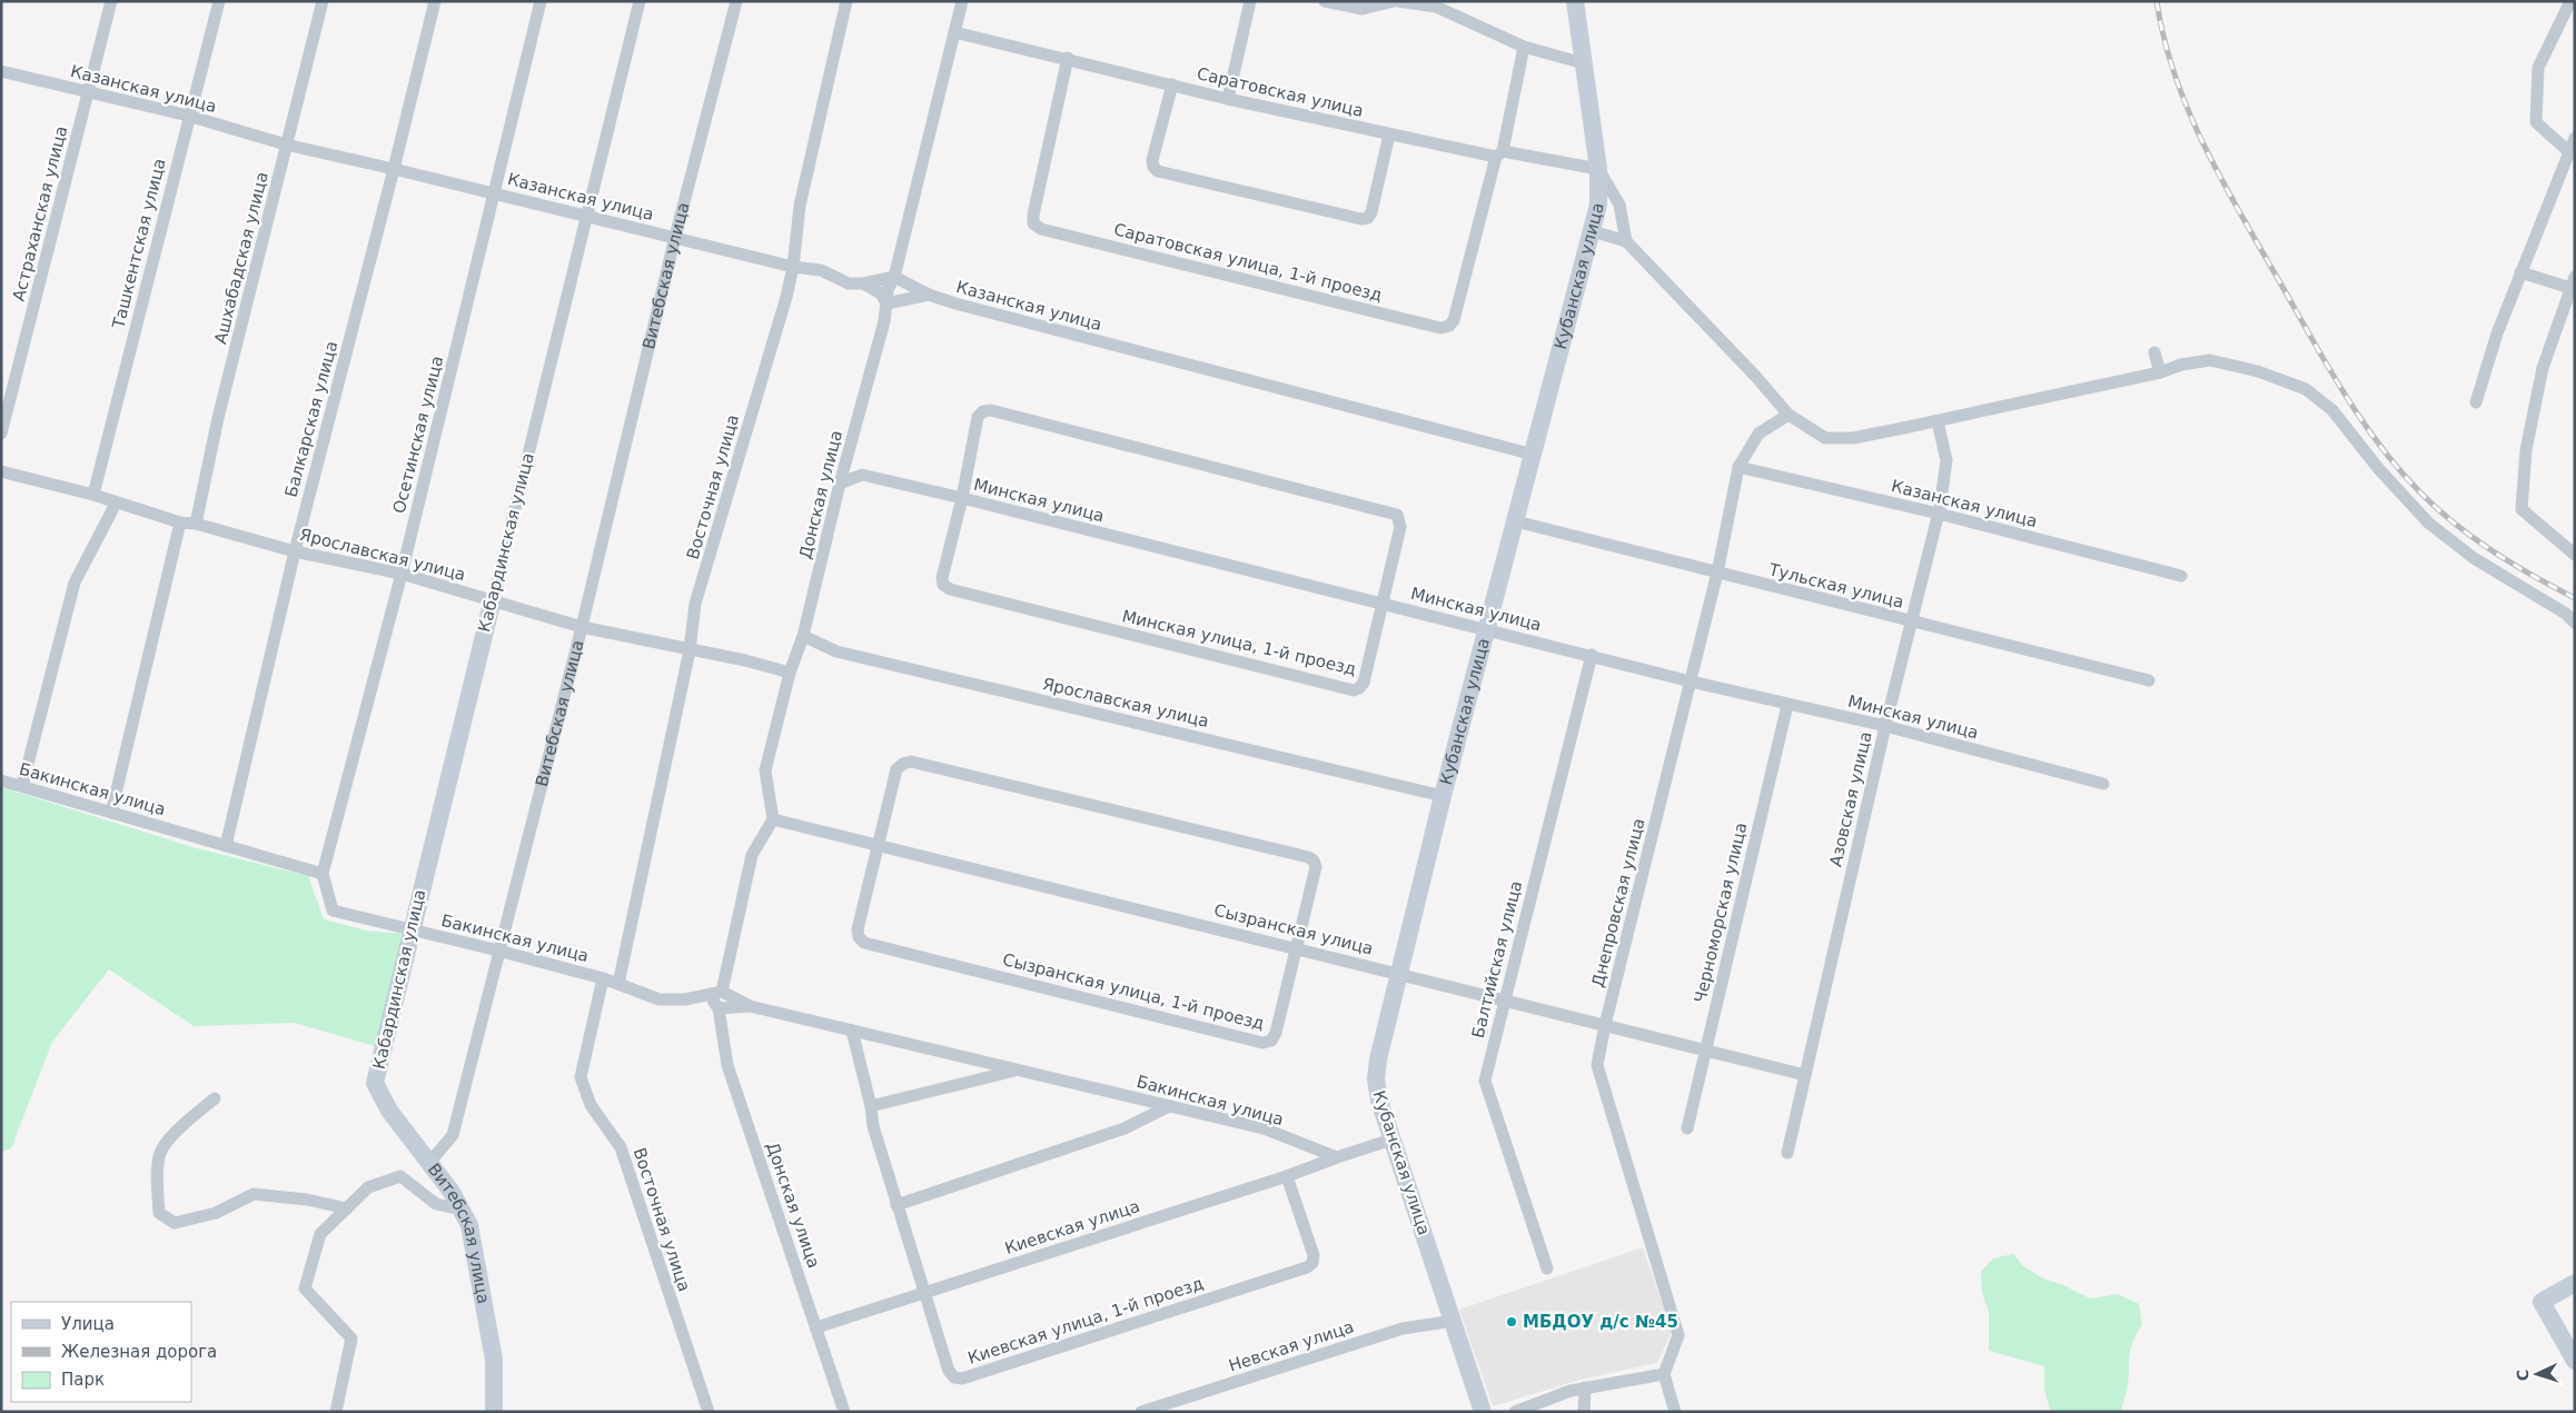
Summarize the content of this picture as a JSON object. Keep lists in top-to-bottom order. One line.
{"streets":{"street":["Казанская улица","Саратовская улица","Астраханская улица","Ташкентская улица","Ашхабадская улица","Саратовская улица, 1-й проезд","Витебская улица","Кубанская улица","Балкарская улица","Осетинская улица","Восточная улица","Донская улица","Минская улица","Кабардинская улица","Ярославская улица","Тульская улица","Минская улица, 1-й проезд","Бакинская улица","Азовская улица","Днепровская улица","Черноморская улица","Сызранская улица","Балтийская улица","Сызранская улица, 1-й проезд","Киевская улица","Киевская улица, 1-й проезд","Невская улица"]},"crossings":[["Казанская улица","Астраханская улица"],["Казанская улица","Ташкентская улица"],["Казанская улица","Ашхабадская улица"],["Казанская улица","Витебская улица"],["Казанская улица","Кубанская улица"],["Казанская улица","Балкарская улица"],["Казанская улица","Осетинская улица"],["Казанская улица","Восточная улица"],["Казанская улица","Донская улица"],["Казанская улица","Кабардинская улица"],["Казанская улица","Азовская улица"],["Казанская улица","Днепровская улица"],["Саратовская улица","Саратовская улица, 1-й проезд"],["Саратовская улица","Кубанская улица"],["Саратовская улица","Донская улица"],["Ташкентская улица","Ярославская улица"],["Ашхабадская улица","Ярославская улица"],["Витебская улица","Кабардинская улица"],["Витебская улица","Ярославская улица"],["Витебская улица","Бакинская улица"],["Кубанская улица","Минская улица"],["Кубанская улица","Ярославская улица"],["Кубанская улица","Тульская улица"],["Кубанская улица","Сызранская улица"],["Кубанская улица","Невская улица"],["Балкарская улица","Ярославская улица"],["Балкарская улица","Бакинская улица"],["Осетинская улица","Ярославская улица"],["Осетинская улица","Бакинская улица"],["Восточная улица","Ярославская улица"],["Восточная улица","Бакинская улица"],["Донская улица","Минская улица"],["Донская улица","Ярославская улица"],["Донская улица","Сызранская улица"],["Донская улица","Киевская улица"],["Минская улица","Минская улица, 1-й проезд"],["Минская улица","Азовская улица"],["Минская улица","Днепровская улица"],["Минская улица","Черноморская улица"],["Минская улица","Балтийская улица"],["Кабардинская улица","Ярославская улица"],["Кабардинская улица","Бакинская улица"],["Тульская улица","Азовская улица"],["Тульская улица","Днепровская улица"],["Бакинская улица","Киевская улица"],["Бакинская улица","Киевская улица, 1-й проезд"],["Азовская улица","Сызранская улица"],["Днепровская улица","Сызранская улица"],["Черноморская улица","Сызранская улица"],["Сызранская улица","Балтийская улица"],["Сызранская улица","Сызранская улица, 1-й проезд"],["Киевская улица","Киевская улица, 1-й проезд"]],"places":["МБДОУ д/с №45"],"legend":["Улица","Железная дорога","Парк"],"north":"left"}
